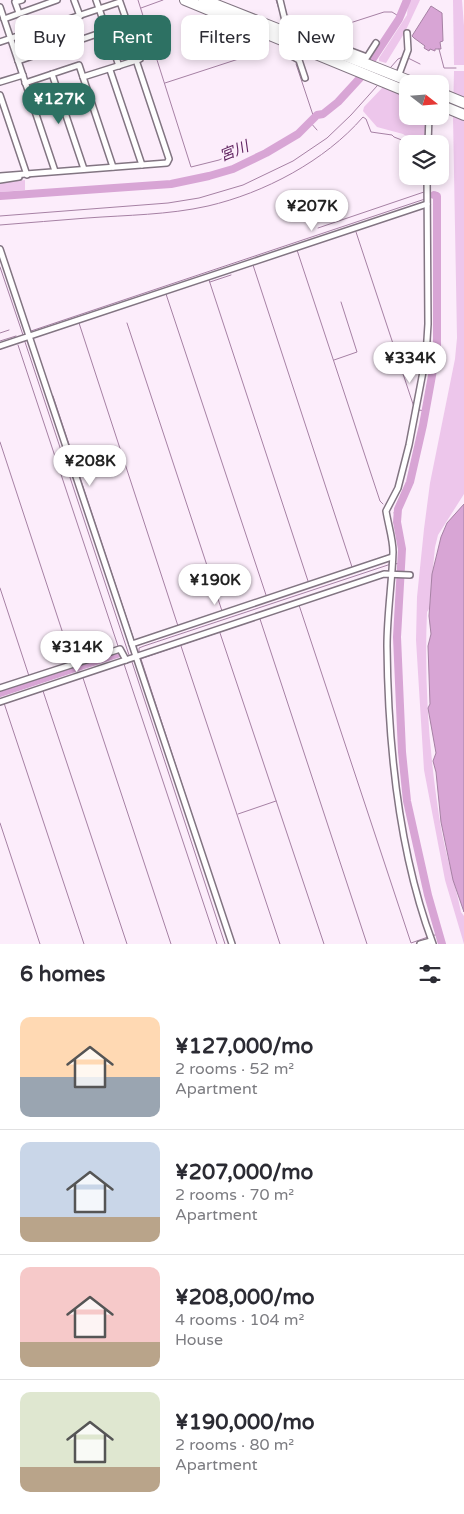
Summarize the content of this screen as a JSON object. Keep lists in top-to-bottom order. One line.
{"water":["宮川"],"north":"right","page":{"chip":["Buy","Rent","Filters","New"],"price":["¥127K","¥207K","¥334K","¥208K","¥190K","¥314K"],"heading":"6 homes","list":[{"name":"¥127,000/mo","note":"2 rooms · 52 m² · Apartment"},{"name":"¥207,000/mo","note":"2 rooms · 70 m² · Apartment"},{"name":"¥208,000/mo","note":"4 rooms · 104 m² · House"},{"name":"¥190,000/mo","note":"2 rooms · 80 m² · Apartment"}]}}
